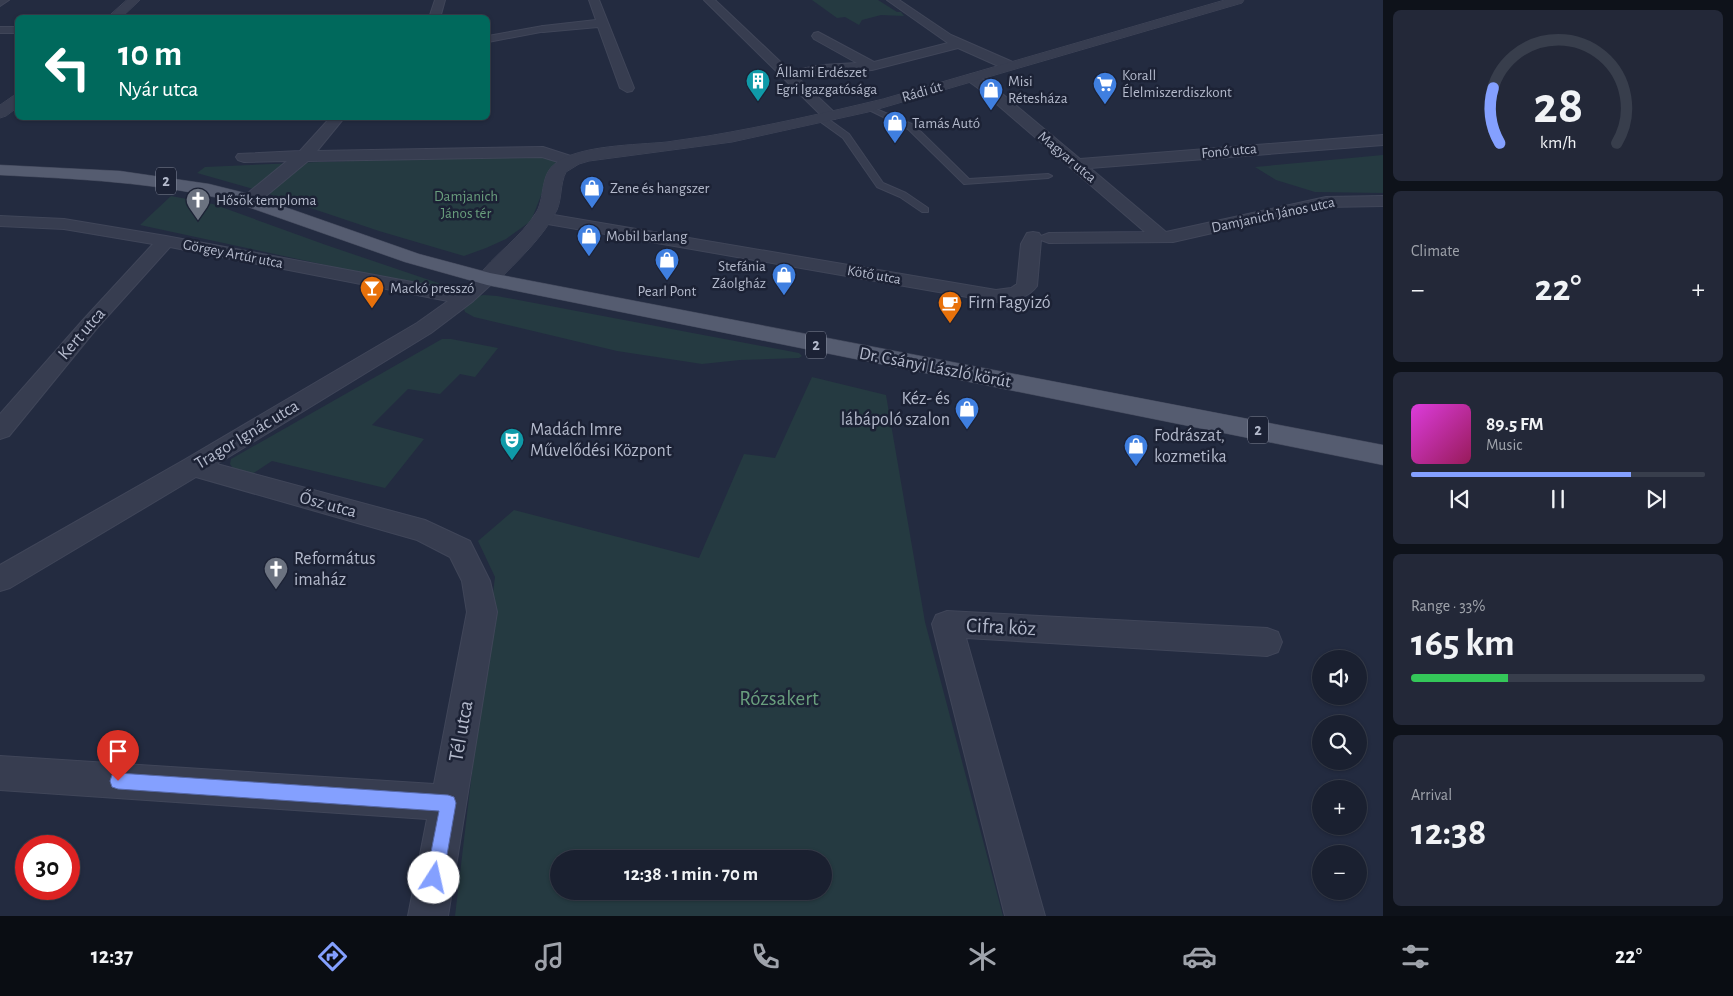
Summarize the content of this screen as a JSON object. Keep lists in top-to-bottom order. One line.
{"streets":{"main road":["2","Dr. Csányi László körút"],"street":["Rádi út","Fonó utca","Magyar utca","Damjanich János utca","Görgey Artúr utca","Kötő utca","Kert utca","Tragor Ignác utca","Ősz utca","Cifra köz","Tél utca"]},"crossings":[["Rádi út","Magyar utca"],["Fonó utca","Magyar utca"],["Magyar utca","Damjanich János utca"],["Magyar utca","Kötő utca"],["2","Dr. Csányi László körút"],["2","Tragor Ignác utca"],["Damjanich János utca","Kötő utca"],["Görgey Artúr utca","Kert utca"],["Görgey Artúr utca","Tragor Ignác utca"],["Dr. Csányi László körút","Tragor Ignác utca"],["Tragor Ignác utca","Ősz utca"],["Ősz utca","Tél utca"]],"parks":["Damjanich János tér","Rózsakert"],"places":{"building":["Állami Erdészet Egri Igazgatósága"],"supermarket":["Korall Élelmiszerdiszkont"],"shop":["Misi Rétesháza","Tamás Autó","Zene és hangszer","Mobil barlang","Pearl Pont","Stefánia Záolgház","Kéz- és lábápoló szalon","Fodrászat, kozmetika"],"church":["Hősök temploma","Református imaház"],"bar":["Mackó presszó"],"cafe":["Firn Fagyizó"],"theatre":["Madách Imre Művelődési Központ"]},"page":{"turn":["10 m","Nyár utca"],"tile":["Climate",["Range · 33%","165 km"],["Arrival","12:38"]],"heat":["−","22°","+"],"song":["89.5 FM","Music"],"map_buttons":["+","−"],"limit":"30","trip":"12:38 · 1 min · 70 m","tabs":["12:37","22°"],"gauge":["28","km/h"]}}
